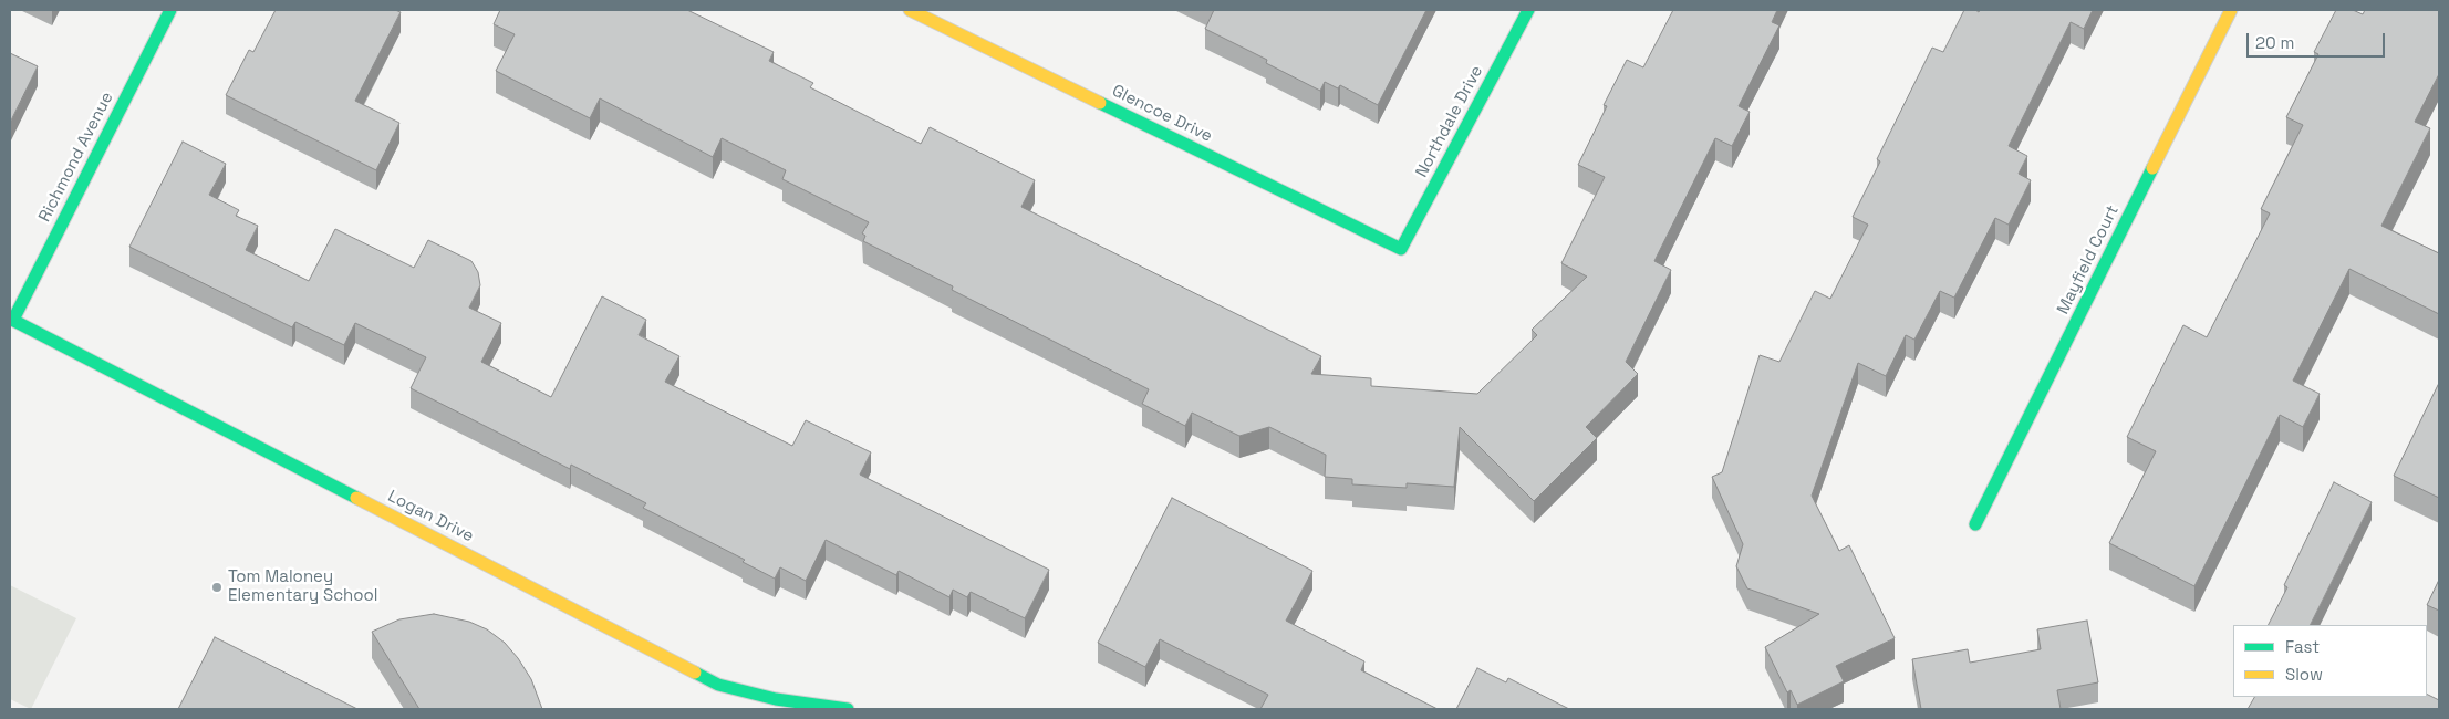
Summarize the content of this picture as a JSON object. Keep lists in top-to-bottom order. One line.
{"streets":{"street":["Glencoe Drive","Northdale Drive","Richmond Avenue","Mayfield Court","Logan Drive"]},"crossings":[["Glencoe Drive","Northdale Drive"],["Richmond Avenue","Logan Drive"]],"places":["Tom Maloney Elementary School"],"legend":["Fast","Slow"],"scale_bar":"20 m"}
